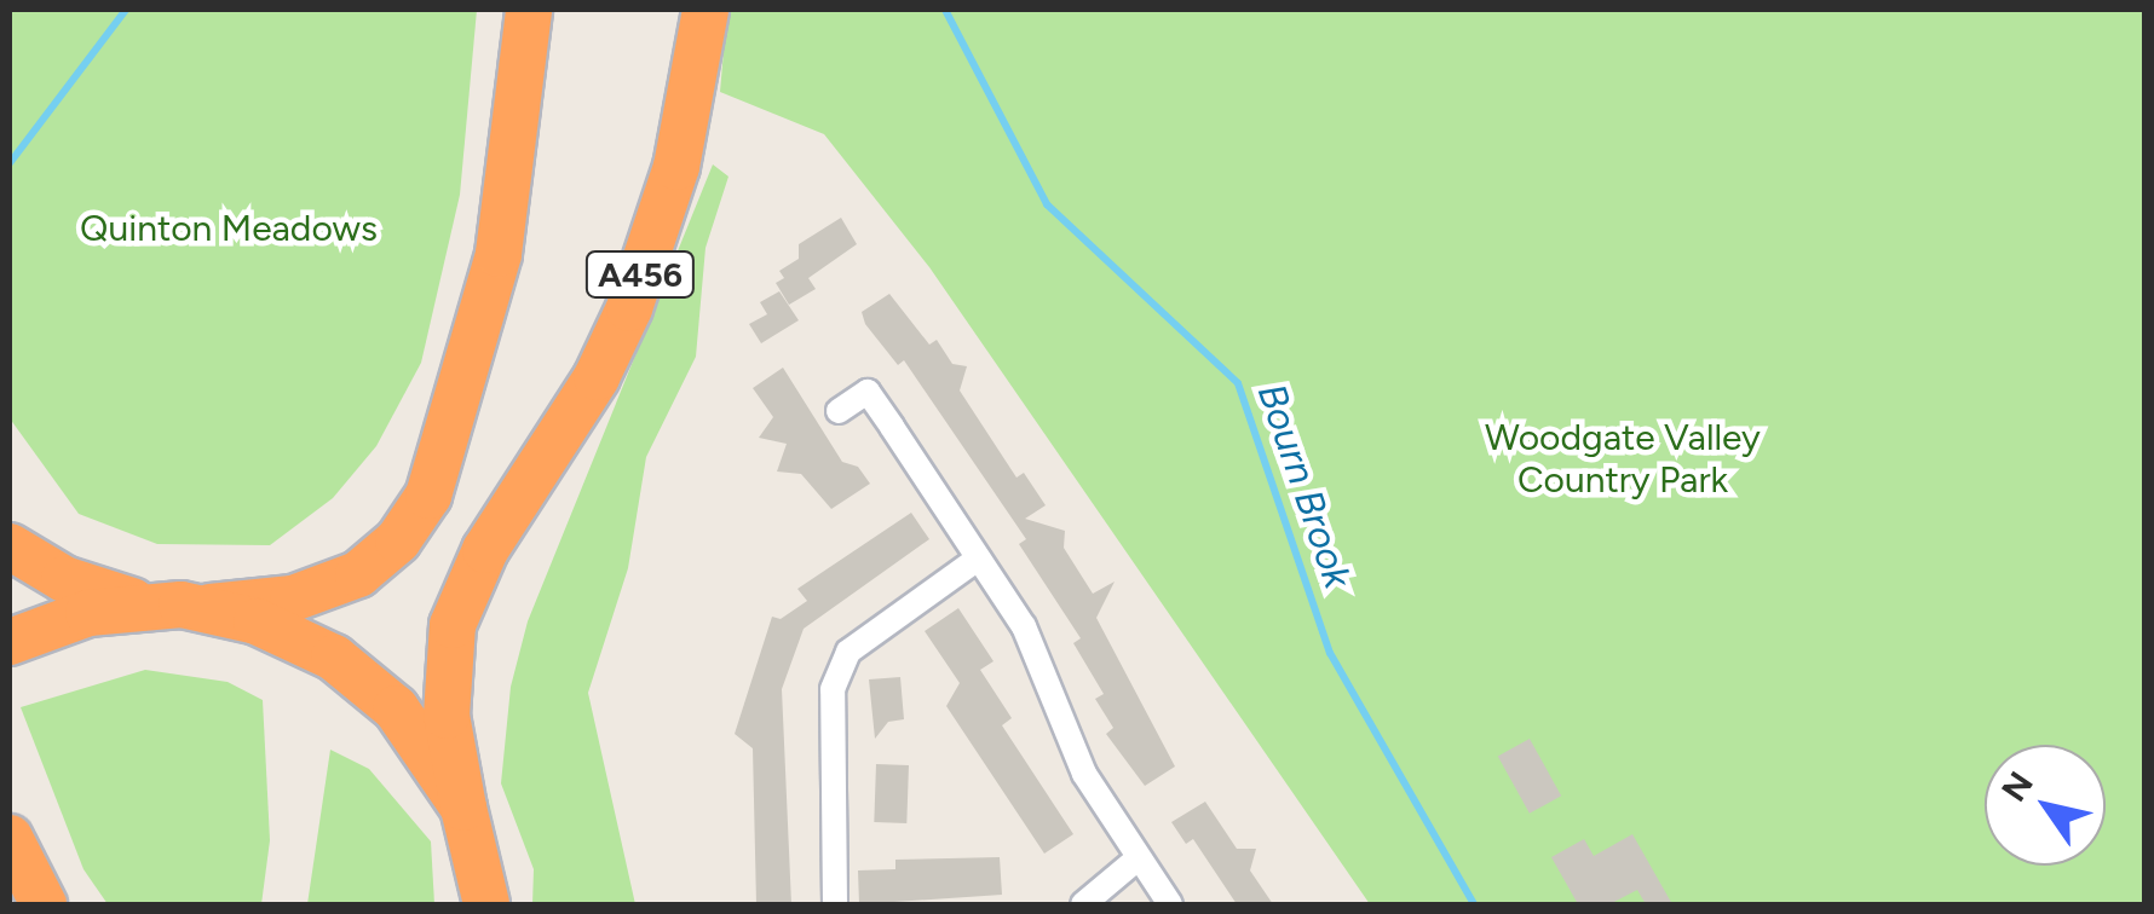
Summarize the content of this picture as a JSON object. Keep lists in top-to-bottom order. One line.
{"streets":{"highway":["A456"]},"water":["Bourn Brook"],"parks":["Quinton Meadows","Woodgate Valley Country Park"],"north":"top left"}
